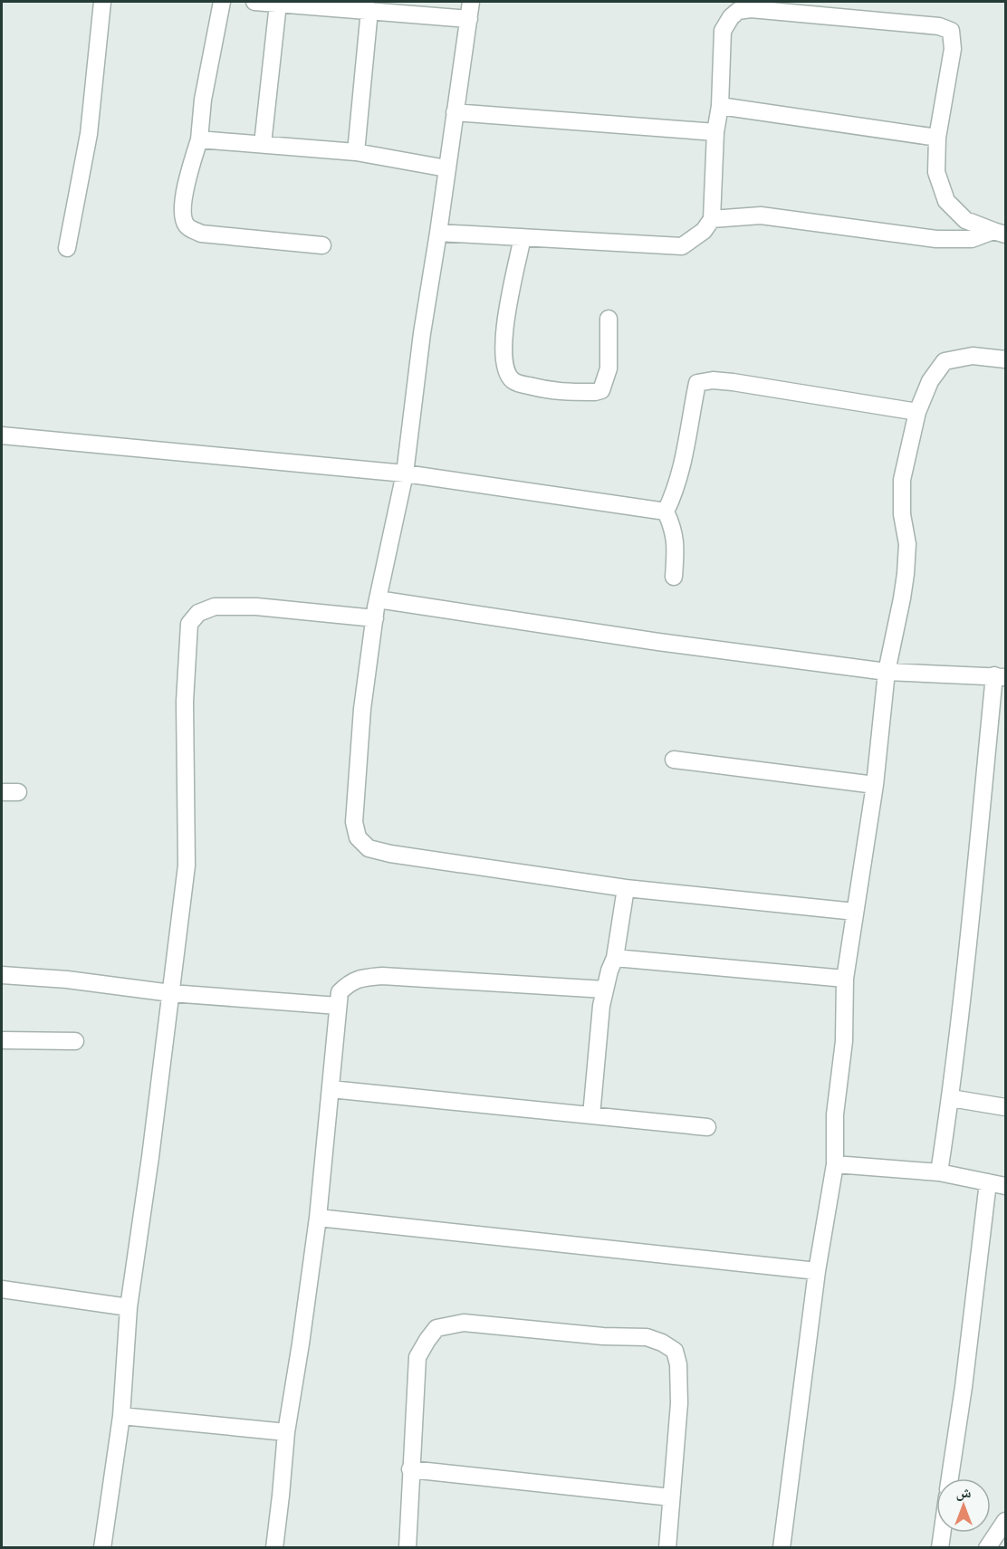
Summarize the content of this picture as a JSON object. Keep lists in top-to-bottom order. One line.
{"north":"top"}
